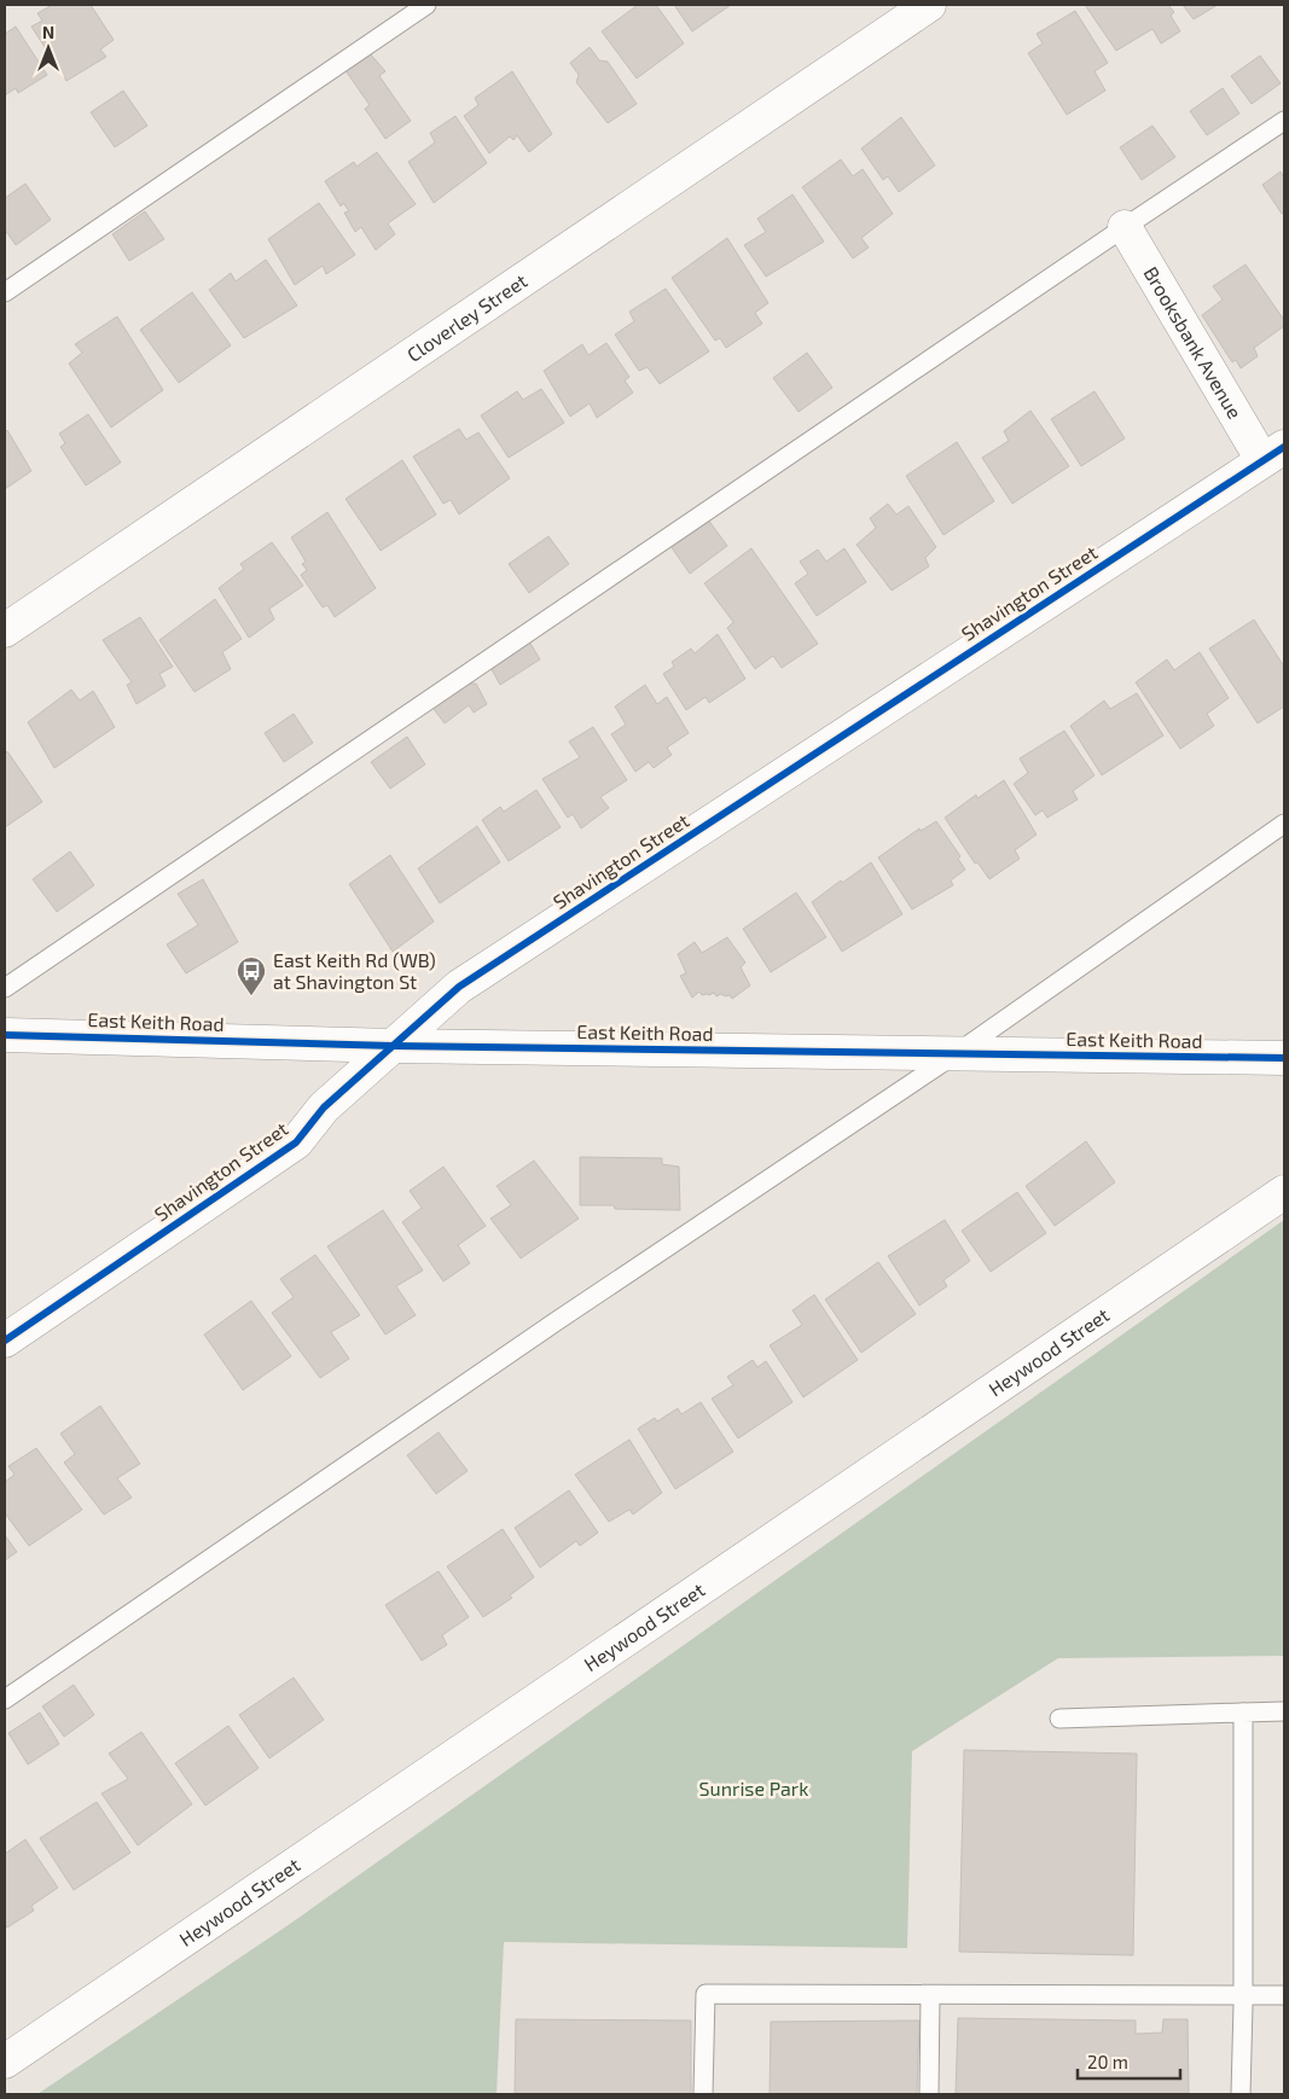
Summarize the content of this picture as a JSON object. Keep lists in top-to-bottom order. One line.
{"streets":{"street":["Cloverley Street","Brooksbank Avenue","Shavington Street","East Keith Road","Heywood Street"]},"crossings":[["Brooksbank Avenue","Shavington Street"],["Shavington Street","East Keith Road"]],"parks":["Sunrise Park"],"places":{"bus stop":["East Keith Rd (WB) at Shavington St"]},"scale_bar":"20 m","north":"top"}
